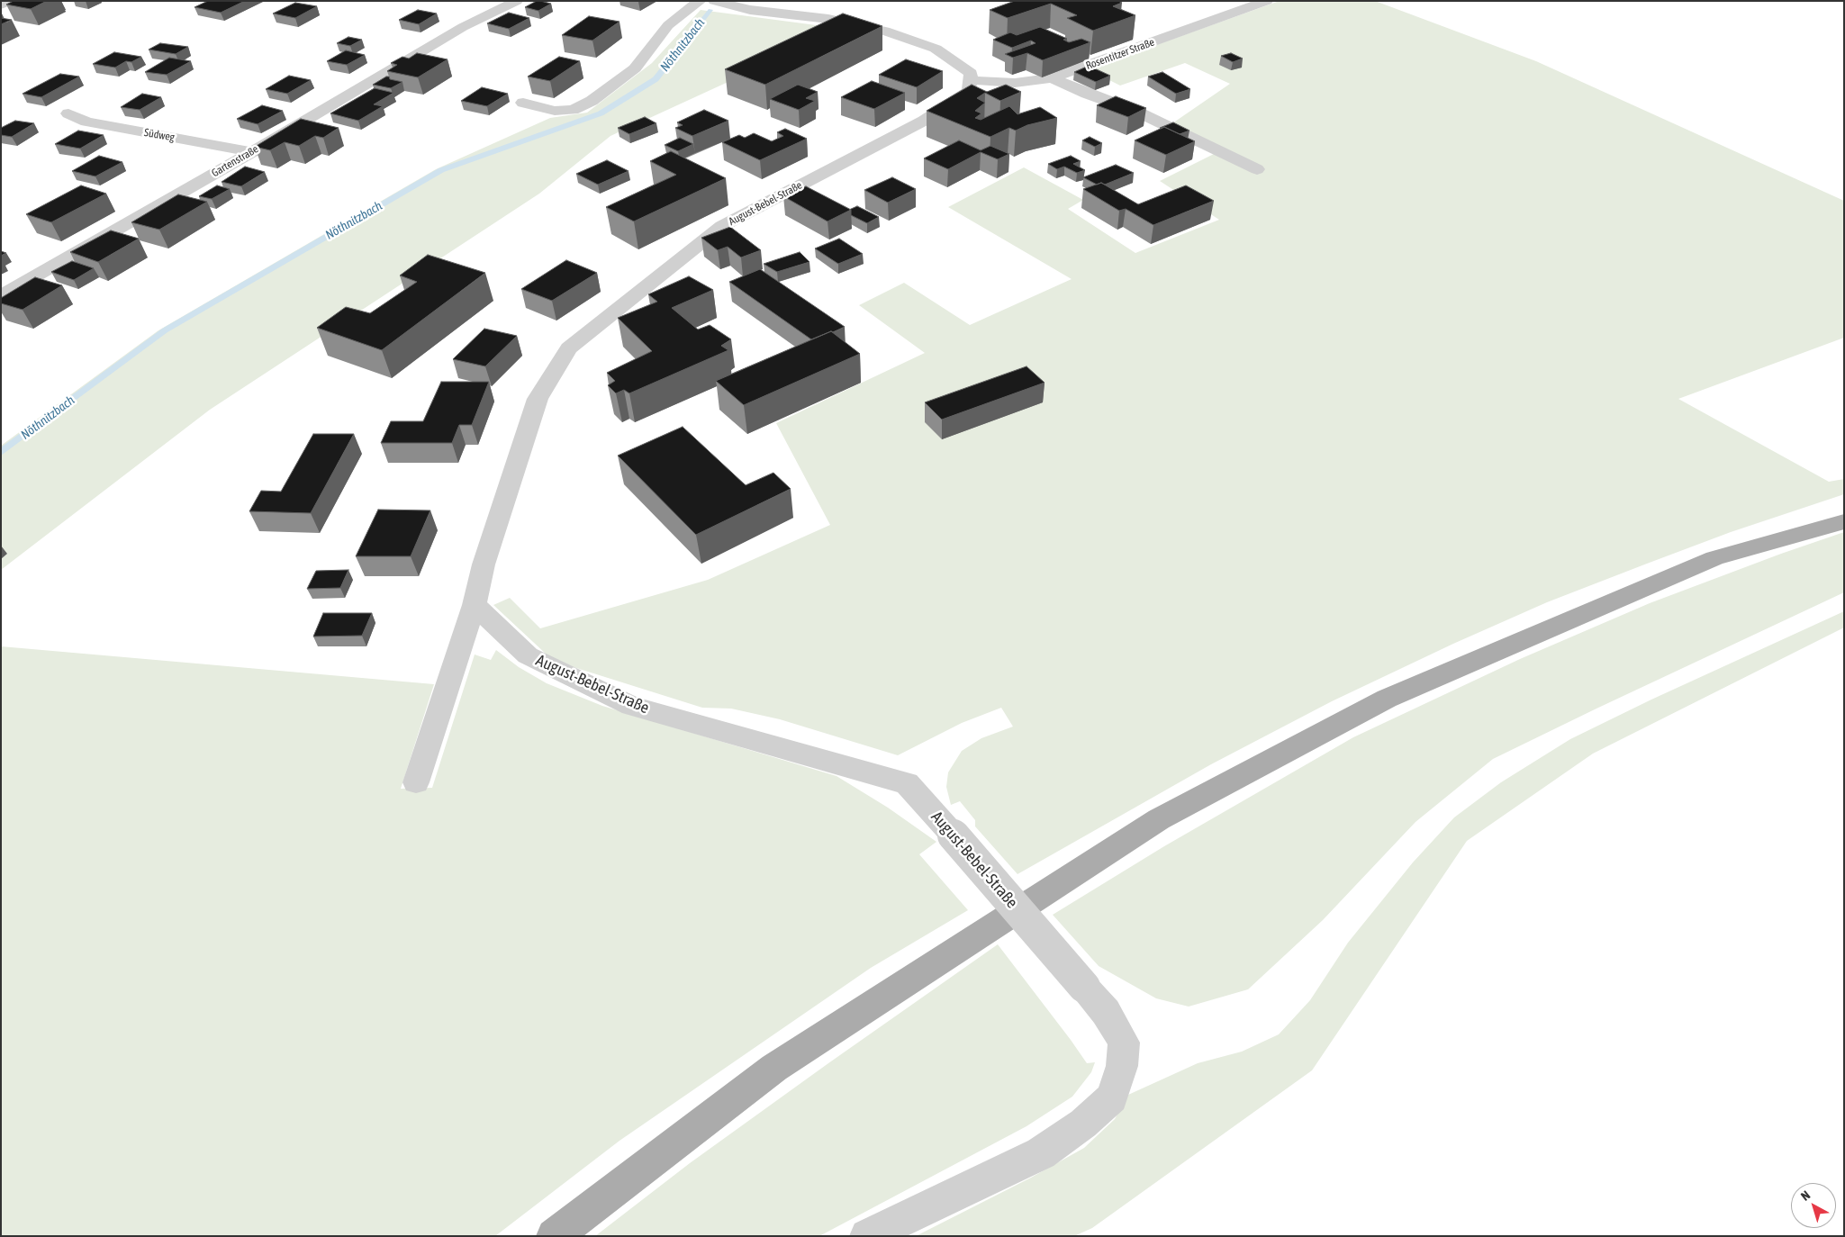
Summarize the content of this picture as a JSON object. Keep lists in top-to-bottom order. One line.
{"streets":{"street":["Rosentitzer Straße","Südweg","Gartenstraße","August-Bebel-Straße"]},"crossings":[["Rosentitzer Straße","August-Bebel-Straße"],["Südweg","Gartenstraße"]],"water":["Nöthnitzbach"],"north":"top left"}
